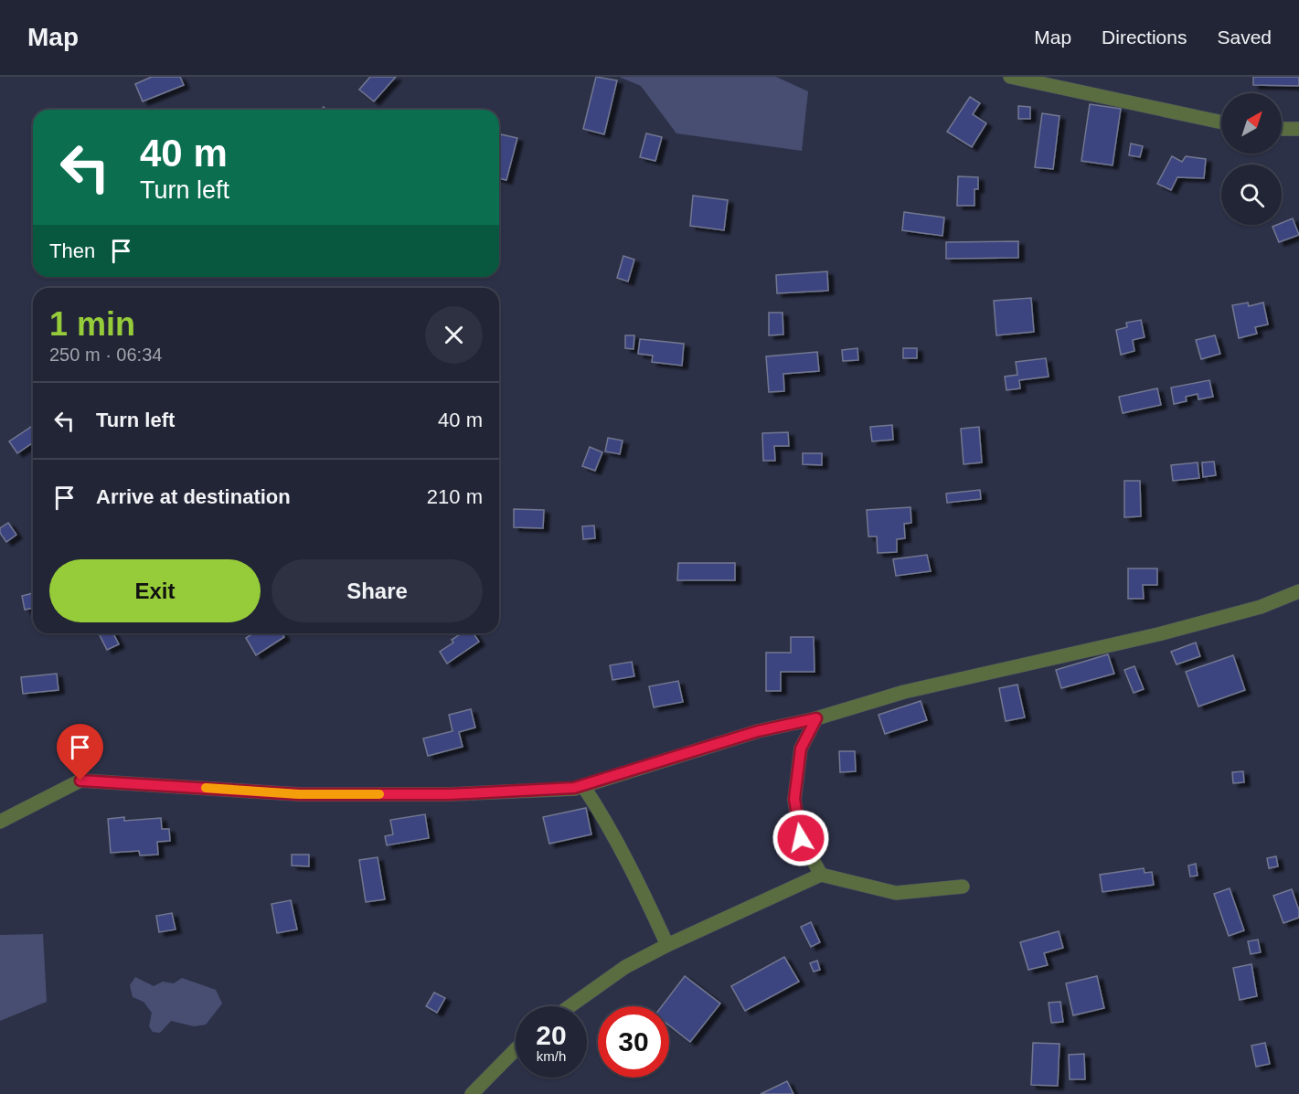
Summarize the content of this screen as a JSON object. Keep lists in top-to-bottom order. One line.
{"north":"top right","page":{"header":"Map","nav":["Map","Directions","Saved"],"turn":["40 m","Turn left"],"then":"Then","heading":["1 min","250 m · 06:34"],"list":[{"name":"Turn left","value":"40 m"},{"name":"Arrive at destination","value":"210 m"}],"buttons":["Exit","Share"],"speed":"20 km/h","limit":"30"}}
